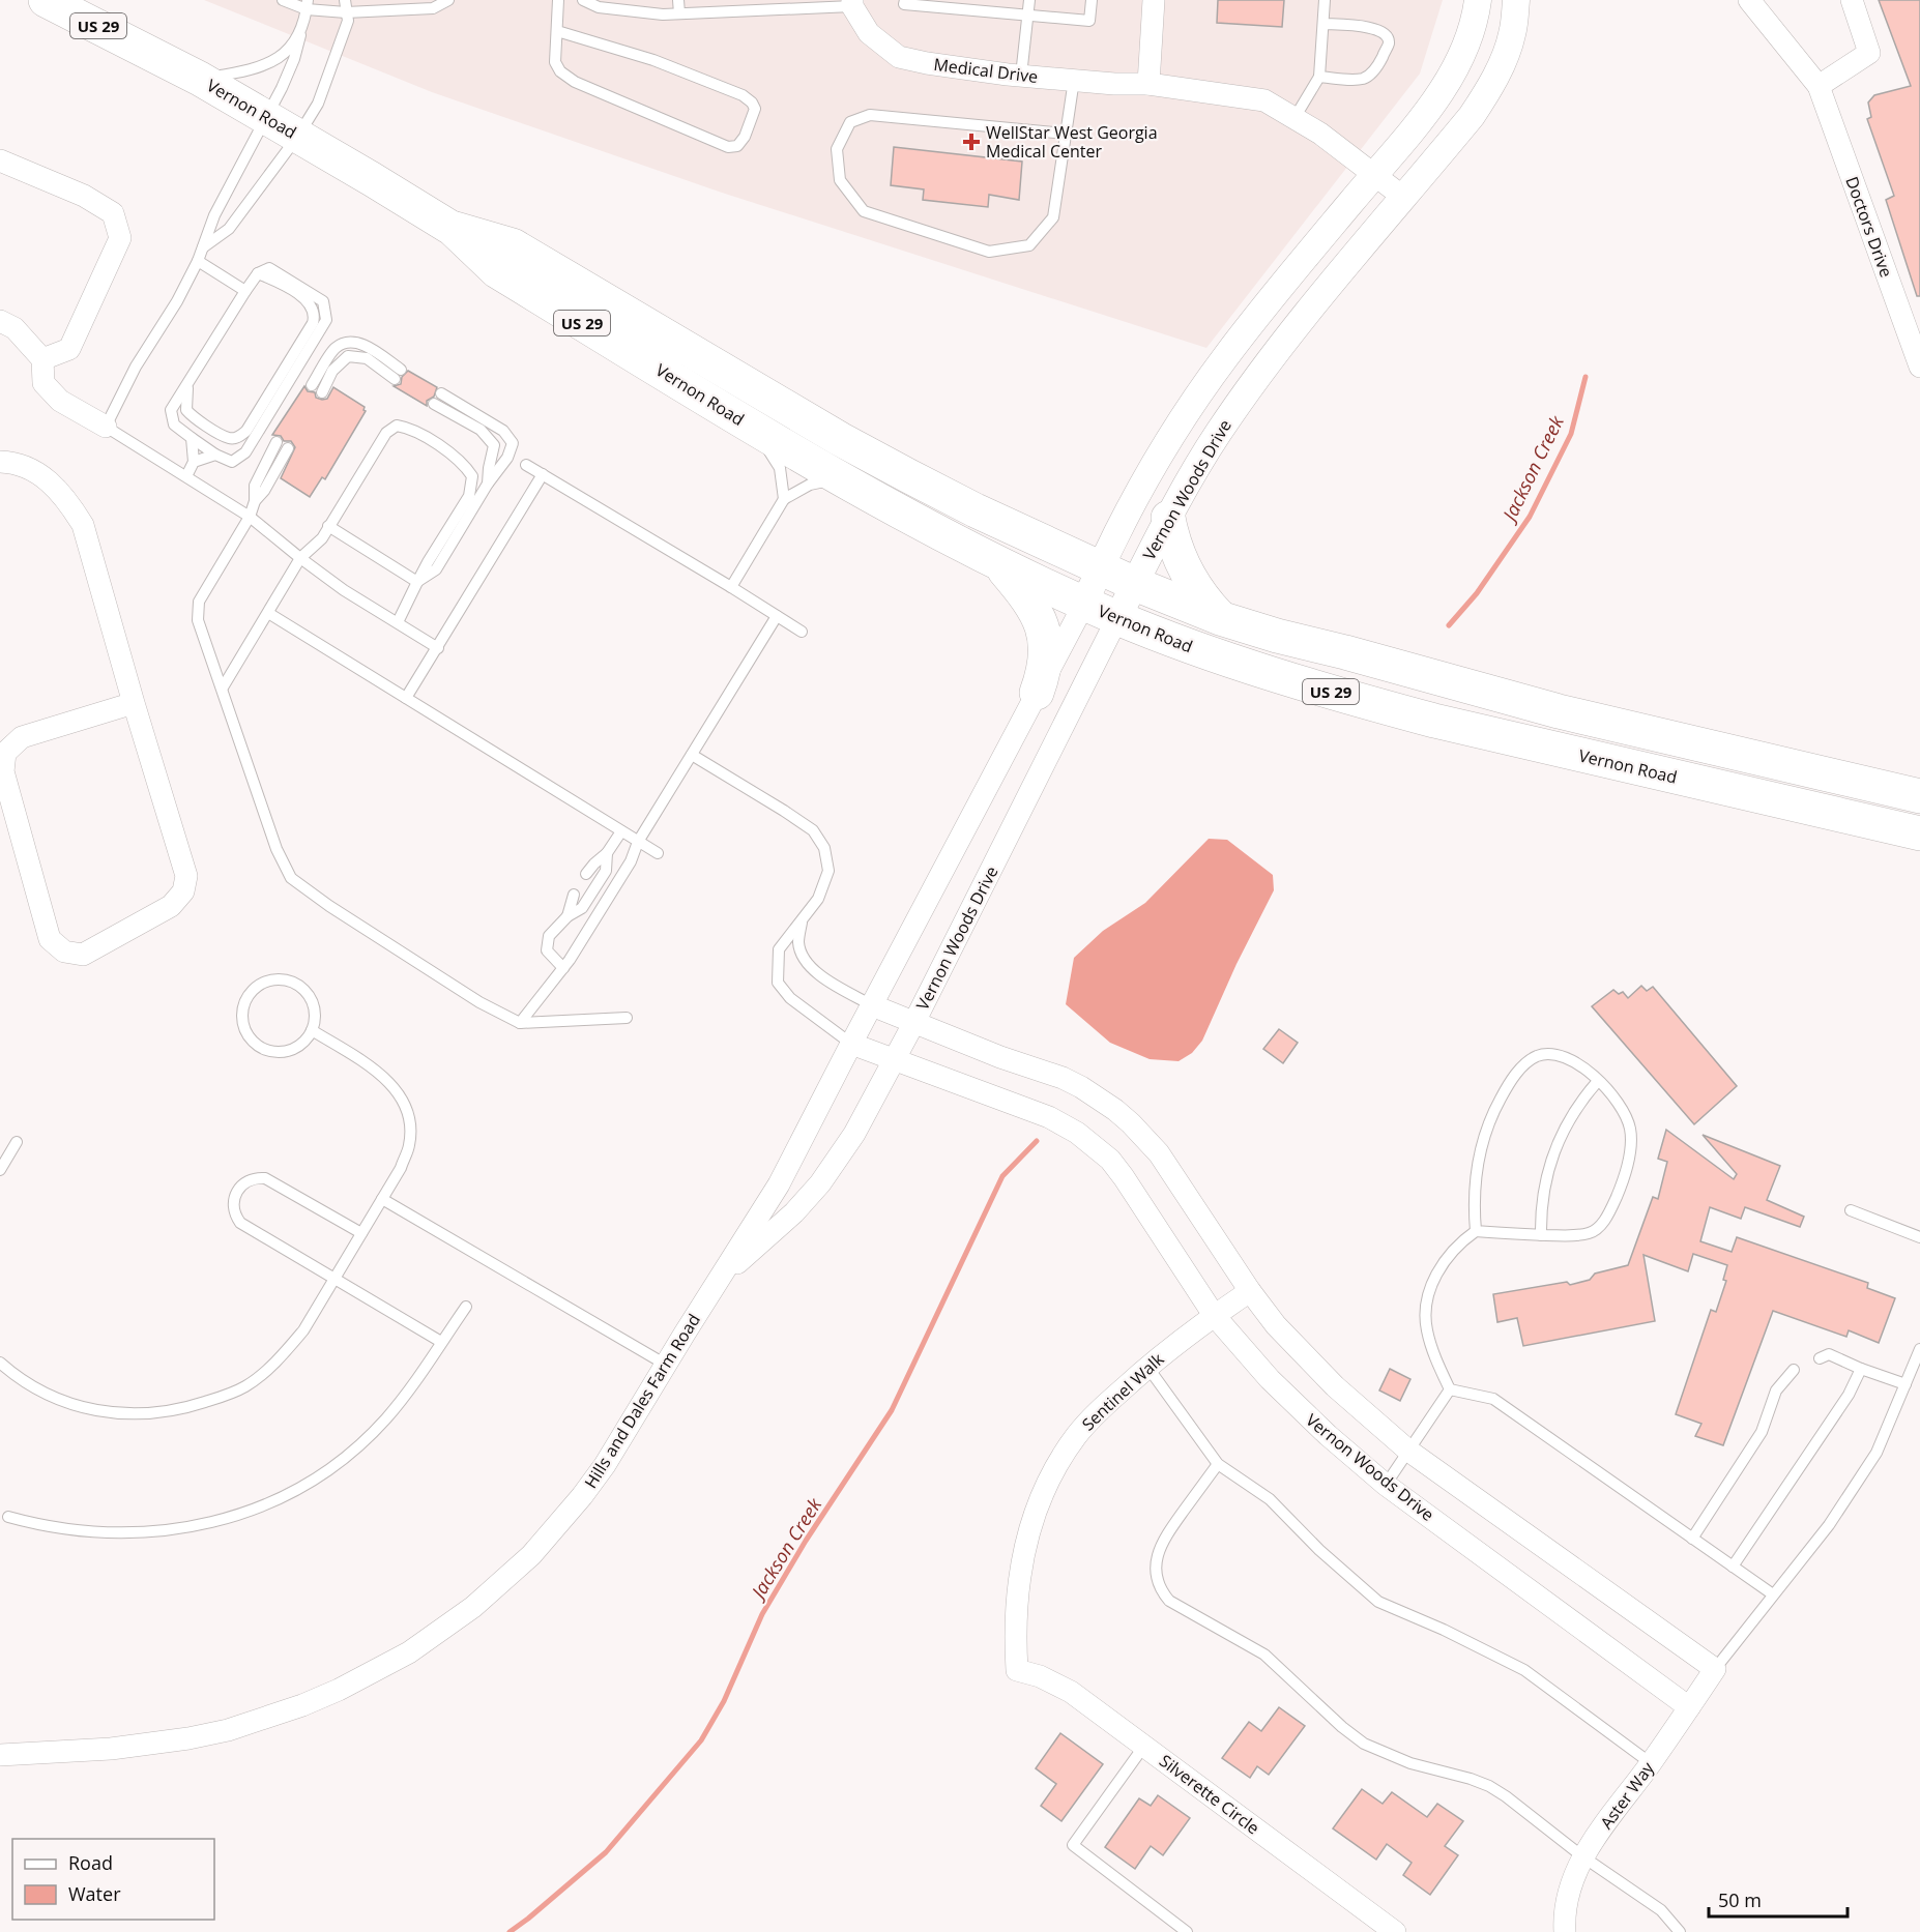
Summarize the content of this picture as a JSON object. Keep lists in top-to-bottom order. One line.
{"streets":{"main road":["US 29","Vernon Road"],"street":["Medical Drive","Doctors Drive","Vernon Woods Drive","Sentinel Walk","Hills and Dales Farm Road","Silverette Circle","Aster Way"]},"crossings":[["Medical Drive","Vernon Woods Drive"],["Vernon Road","Vernon Woods Drive"],["Vernon Woods Drive","Sentinel Walk"],["Vernon Woods Drive","Hills and Dales Farm Road"],["Vernon Woods Drive","Aster Way"],["Sentinel Walk","Silverette Circle"]],"water":["Jackson Creek"],"places":{"health":["WellStar West Georgia Medical Center"]},"legend":["Road","Water"],"scale_bar":"50 m"}
